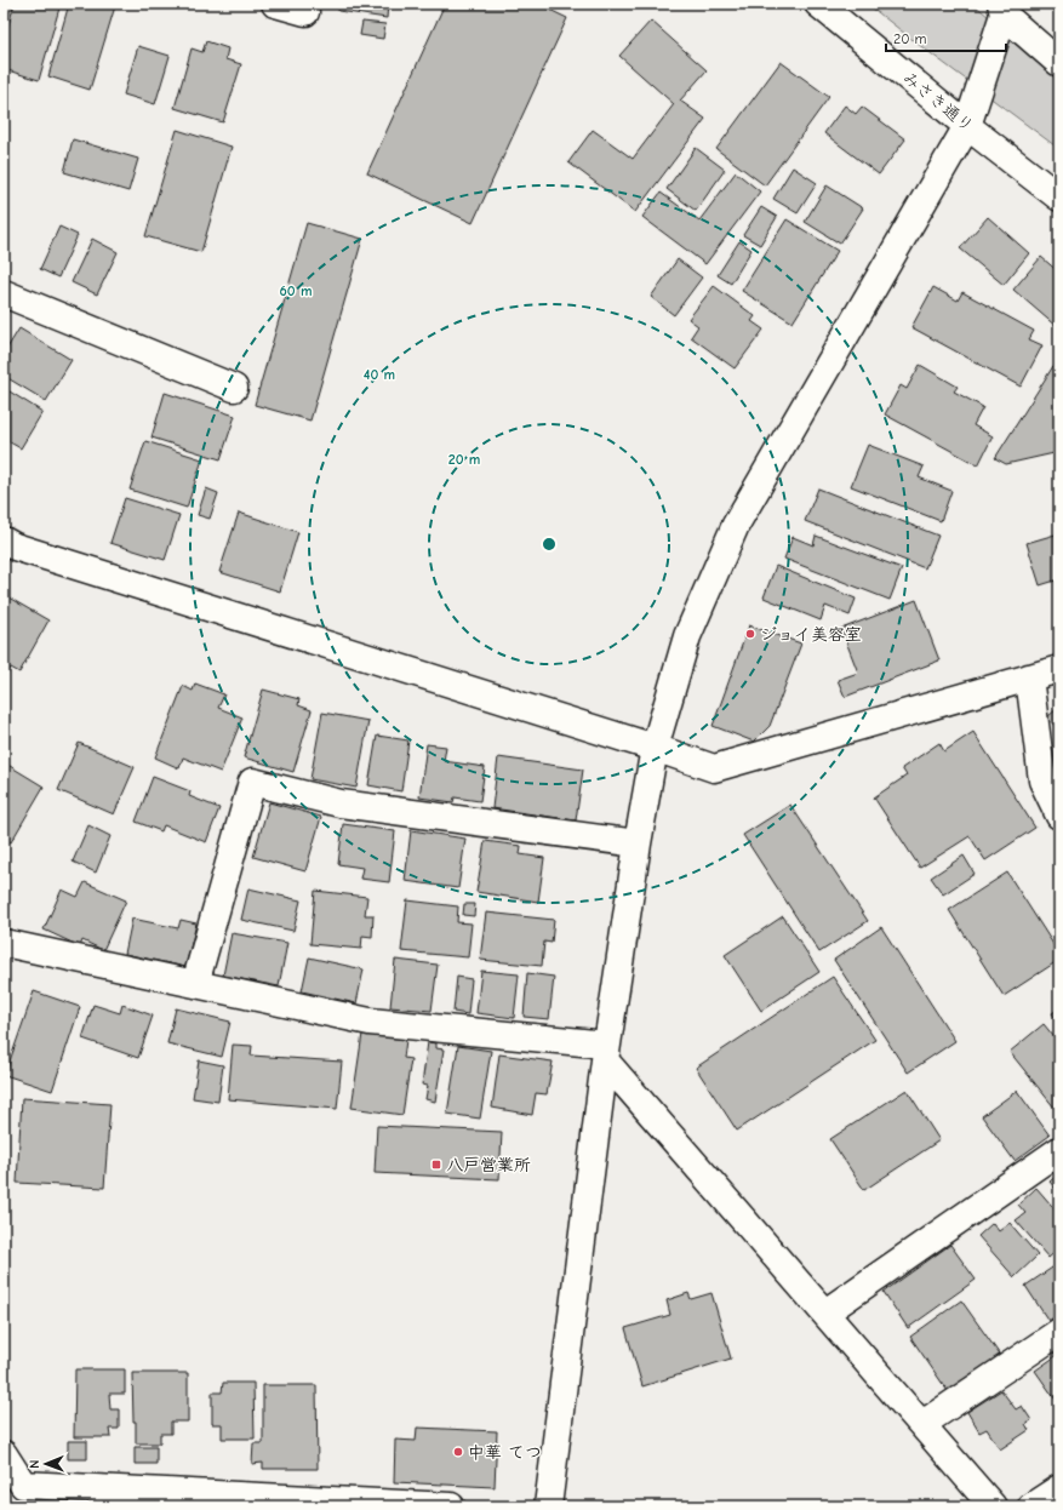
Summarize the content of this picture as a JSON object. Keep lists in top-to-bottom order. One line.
{"streets":{"street":["みさき通り"]},"places":{"other":["ジョイ美容室","中華 てつ"],"transit":["八戸営業所"]},"scale_bar":"20 m","north":"left","rings":["60 m","40 m","20 m"]}
